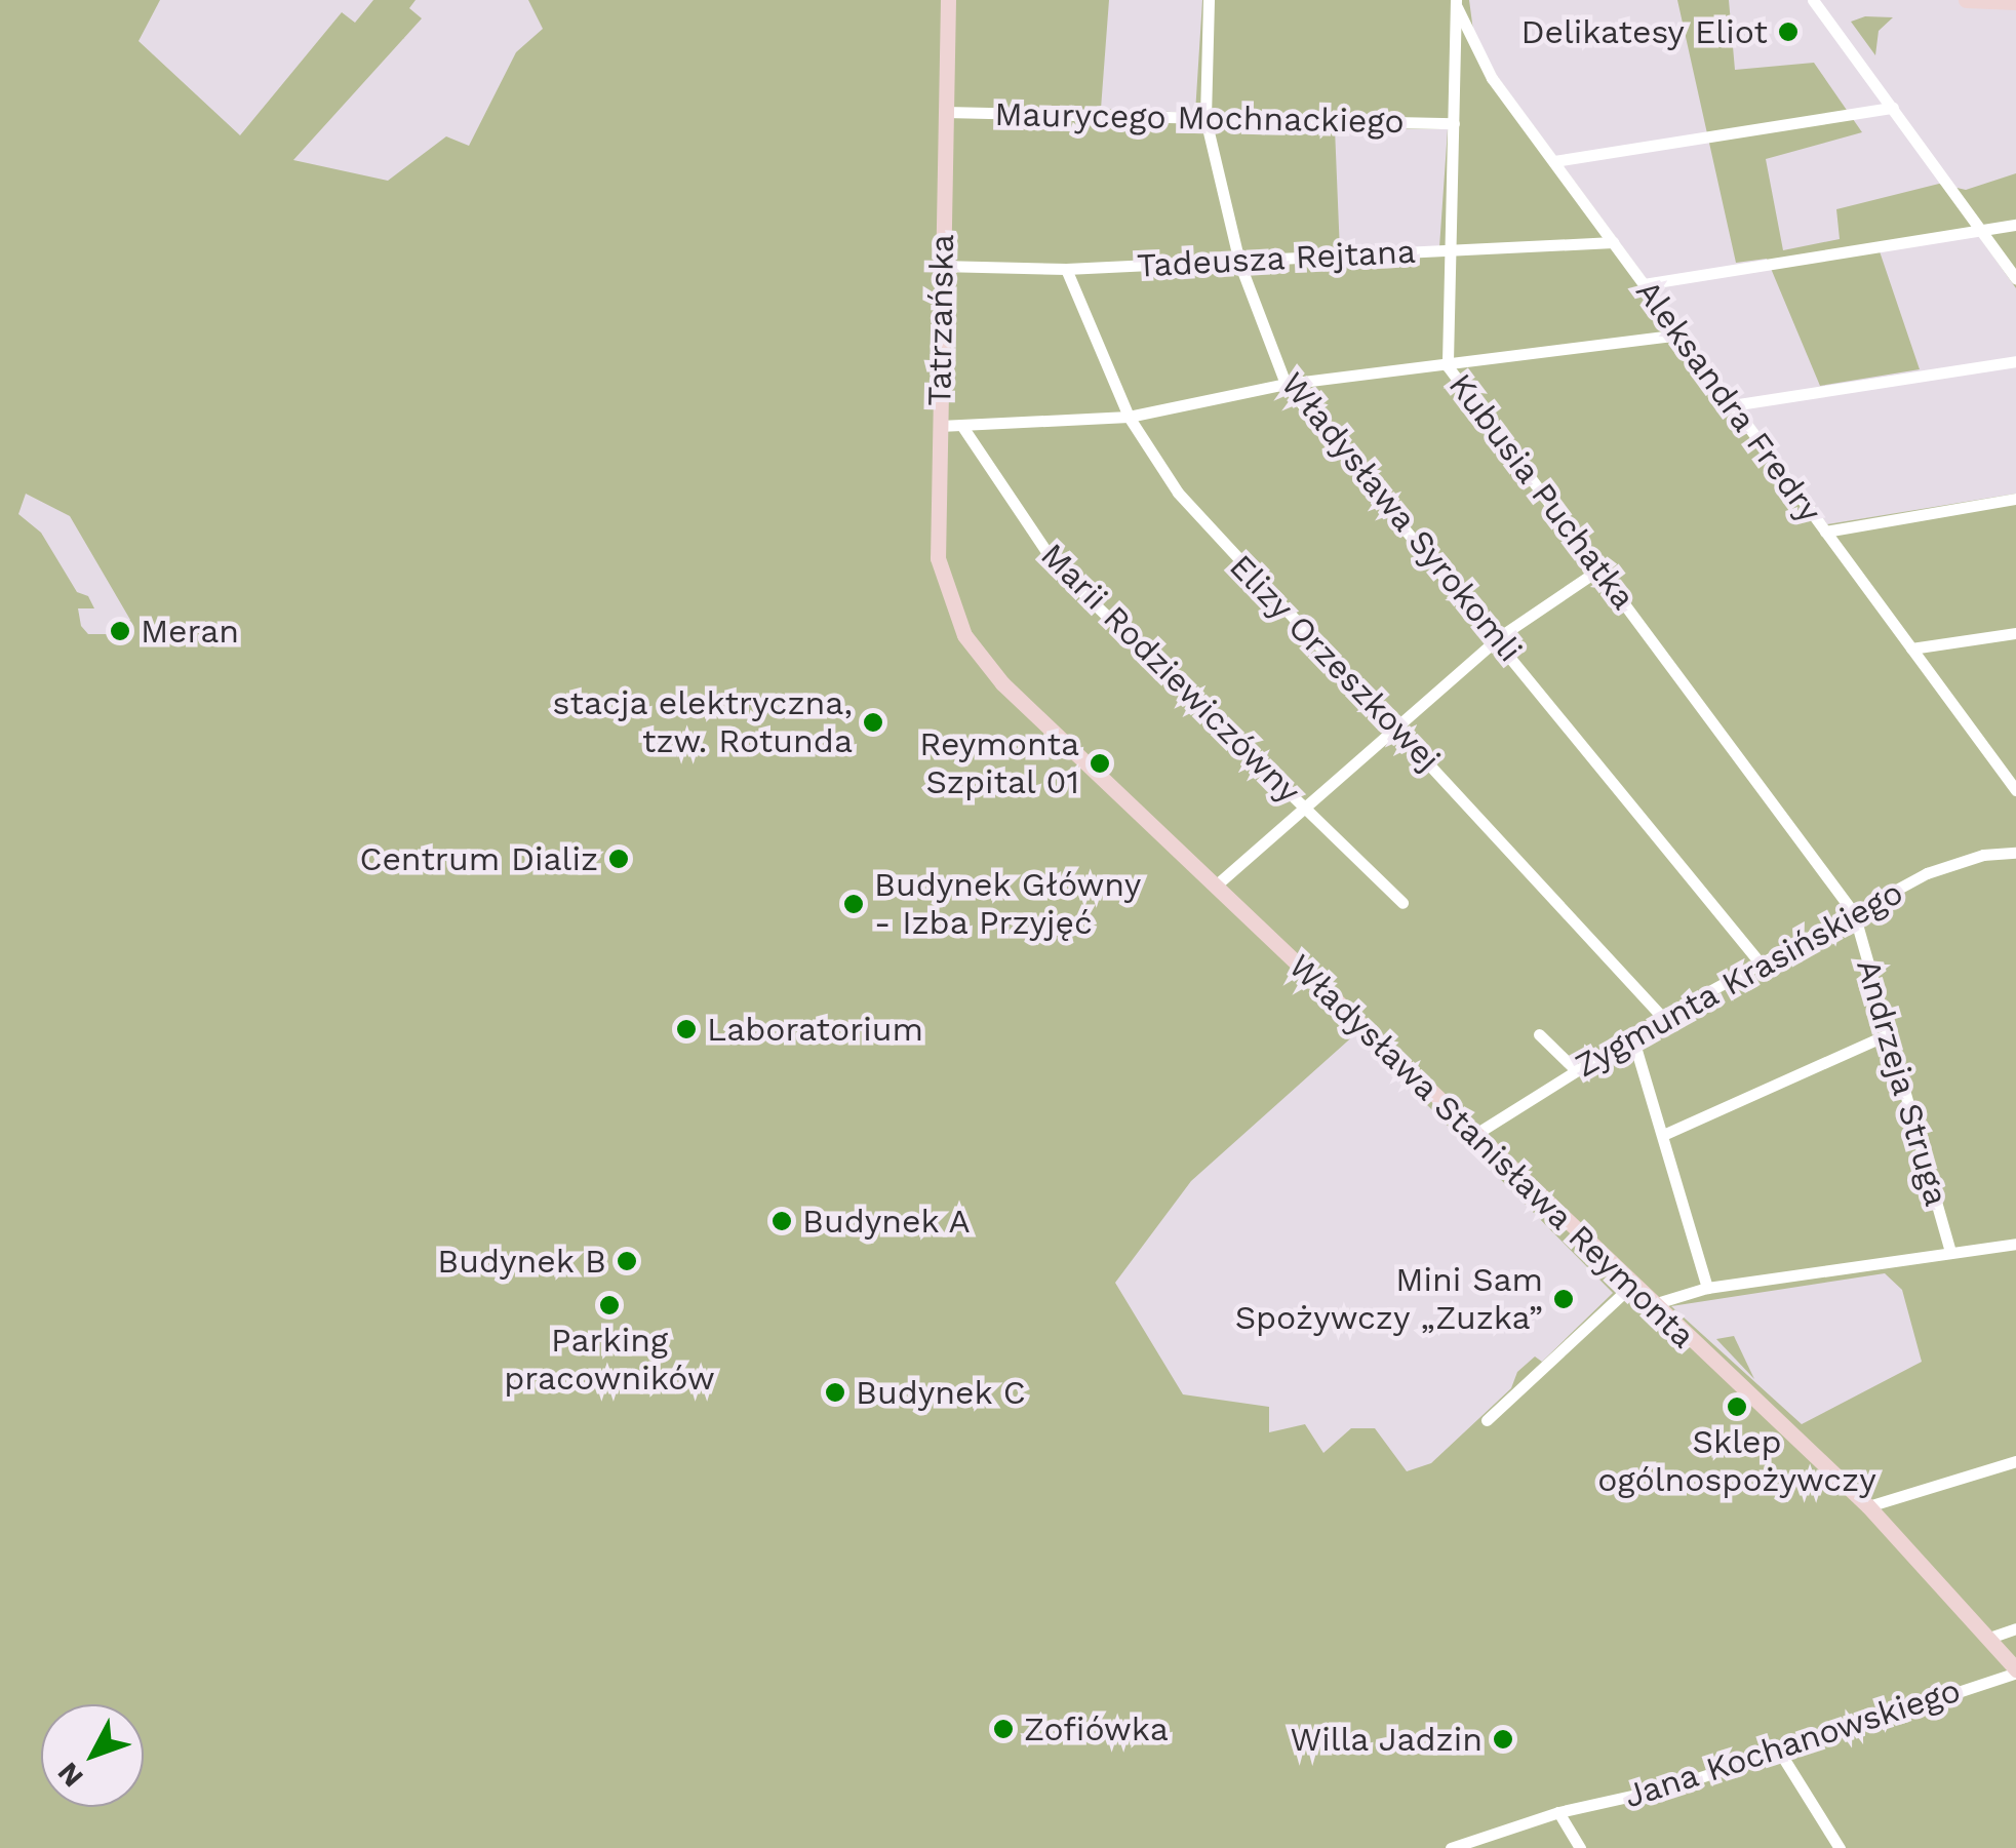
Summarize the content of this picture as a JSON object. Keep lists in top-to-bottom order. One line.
{"streets":{"street":["Maurycego Mochnackiego","Tadeusza Rejtana","Tatrzańska","Aleksandra Fredry","Kubusia Puchatka","Władysława Syrokomli","Elizy Orzeszkowej","Marii Rodziewiczówny","Zygmunta Krasińskiego","Andrzeja Struga","Władysława Stanisława Reymonta","Jana Kochanowskiego"]},"crossings":[["Maurycego Mochnackiego","Tatrzańska"],["Maurycego Mochnackiego","Kubusia Puchatka"],["Maurycego Mochnackiego","Władysława Syrokomli"],["Tadeusza Rejtana","Tatrzańska"],["Tadeusza Rejtana","Aleksandra Fredry"],["Tadeusza Rejtana","Kubusia Puchatka"],["Tadeusza Rejtana","Władysława Syrokomli"],["Tadeusza Rejtana","Elizy Orzeszkowej"],["Tatrzańska","Władysława Stanisława Reymonta"],["Aleksandra Fredry","Kubusia Puchatka"],["Kubusia Puchatka","Zygmunta Krasińskiego"],["Kubusia Puchatka","Andrzeja Struga"],["Władysława Syrokomli","Zygmunta Krasińskiego"],["Elizy Orzeszkowej","Zygmunta Krasińskiego"],["Zygmunta Krasińskiego","Andrzeja Struga"],["Zygmunta Krasińskiego","Władysława Stanisława Reymonta"],["Władysława Stanisława Reymonta","Jana Kochanowskiego"]],"places":["Delikatesy Eliot","Meran","stacja elektryczna, tzw. Rotunda","Reymonta Szpital 01","Centrum Dializ","Budynek Główny - Izba Przyjęć","Laboratorium","Budynek A","Budynek B","Mini Sam Spożywczy „Zuzka”","Parking pracowników","Budynek C","Sklep ogólnospożywczy","Zofiówka","Willa Jadzin"],"north":"bottom left"}
